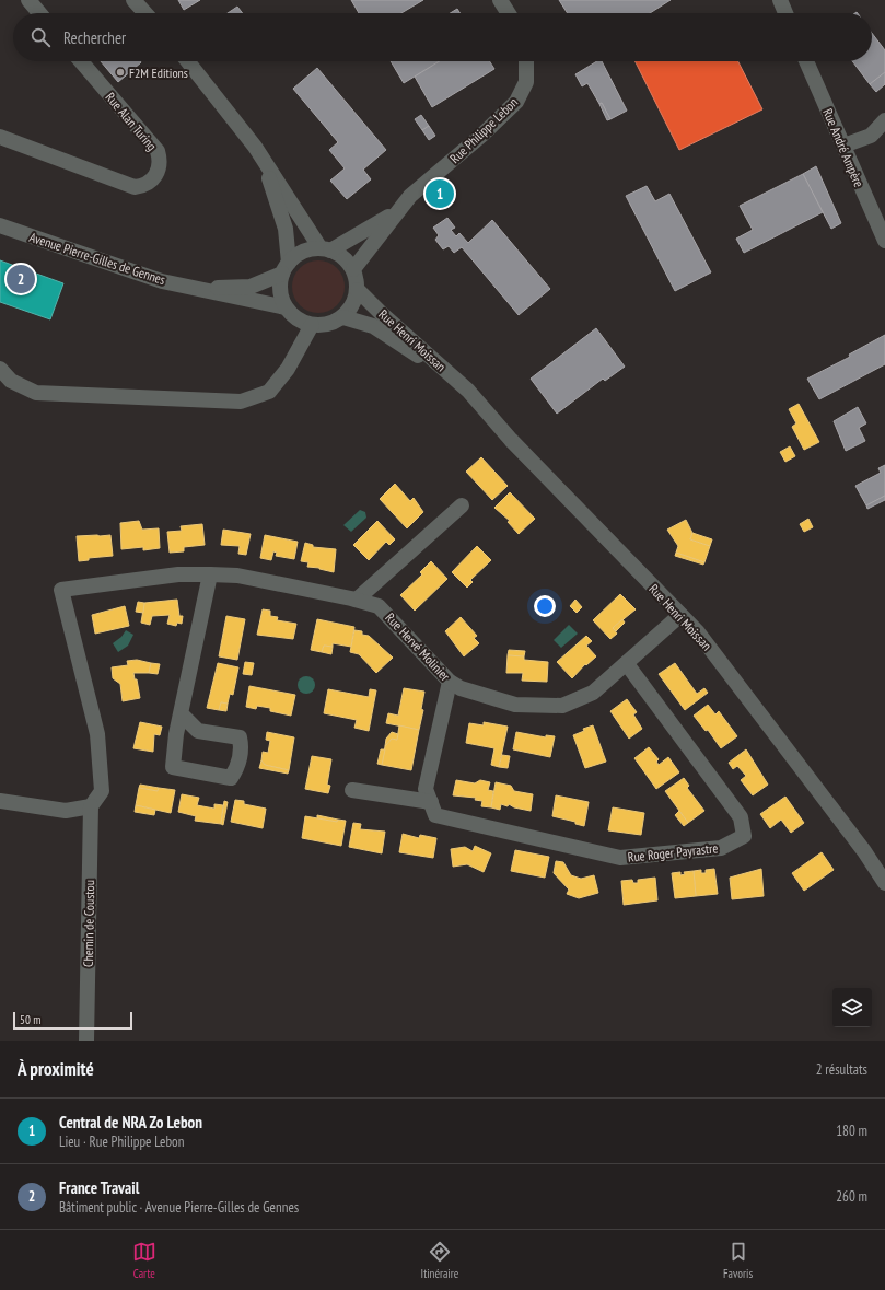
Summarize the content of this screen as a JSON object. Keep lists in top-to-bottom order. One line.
{"streets":{"street":["Rue Alan Turing","Rue Philippe Lebon","Rue André Ampère","Avenue Pierre-Gilles de Gennes","Rue Henri Moissan","Rue Hervé Molinier","Rue Roger Payrastre","Chemin de Coustou"]},"crossings":[["Rue Philippe Lebon","Avenue Pierre-Gilles de Gennes"],["Rue Philippe Lebon","Rue Henri Moissan"],["Avenue Pierre-Gilles de Gennes","Rue Henri Moissan"],["Rue Henri Moissan","Rue Hervé Molinier"],["Rue Hervé Molinier","Rue Roger Payrastre"],["Rue Hervé Molinier","Chemin de Coustou"]],"places":["F2M Editions"],"scale_bar":"50 m","page":{"search":"Rechercher","pins":["1","2"],"scale":"50 m","heading":["À proximité","2 résultats"],"list":[{"mark":"1","name":"Central de NRA Zo Lebon","note":"Lieu · Rue Philippe Lebon","value":"180 m"},{"mark":"2","name":"France Travail","note":"Bâtiment public · Avenue Pierre-Gilles de Gennes","value":"260 m"}],"nav":["Carte","Itinéraire","Favoris"]}}
